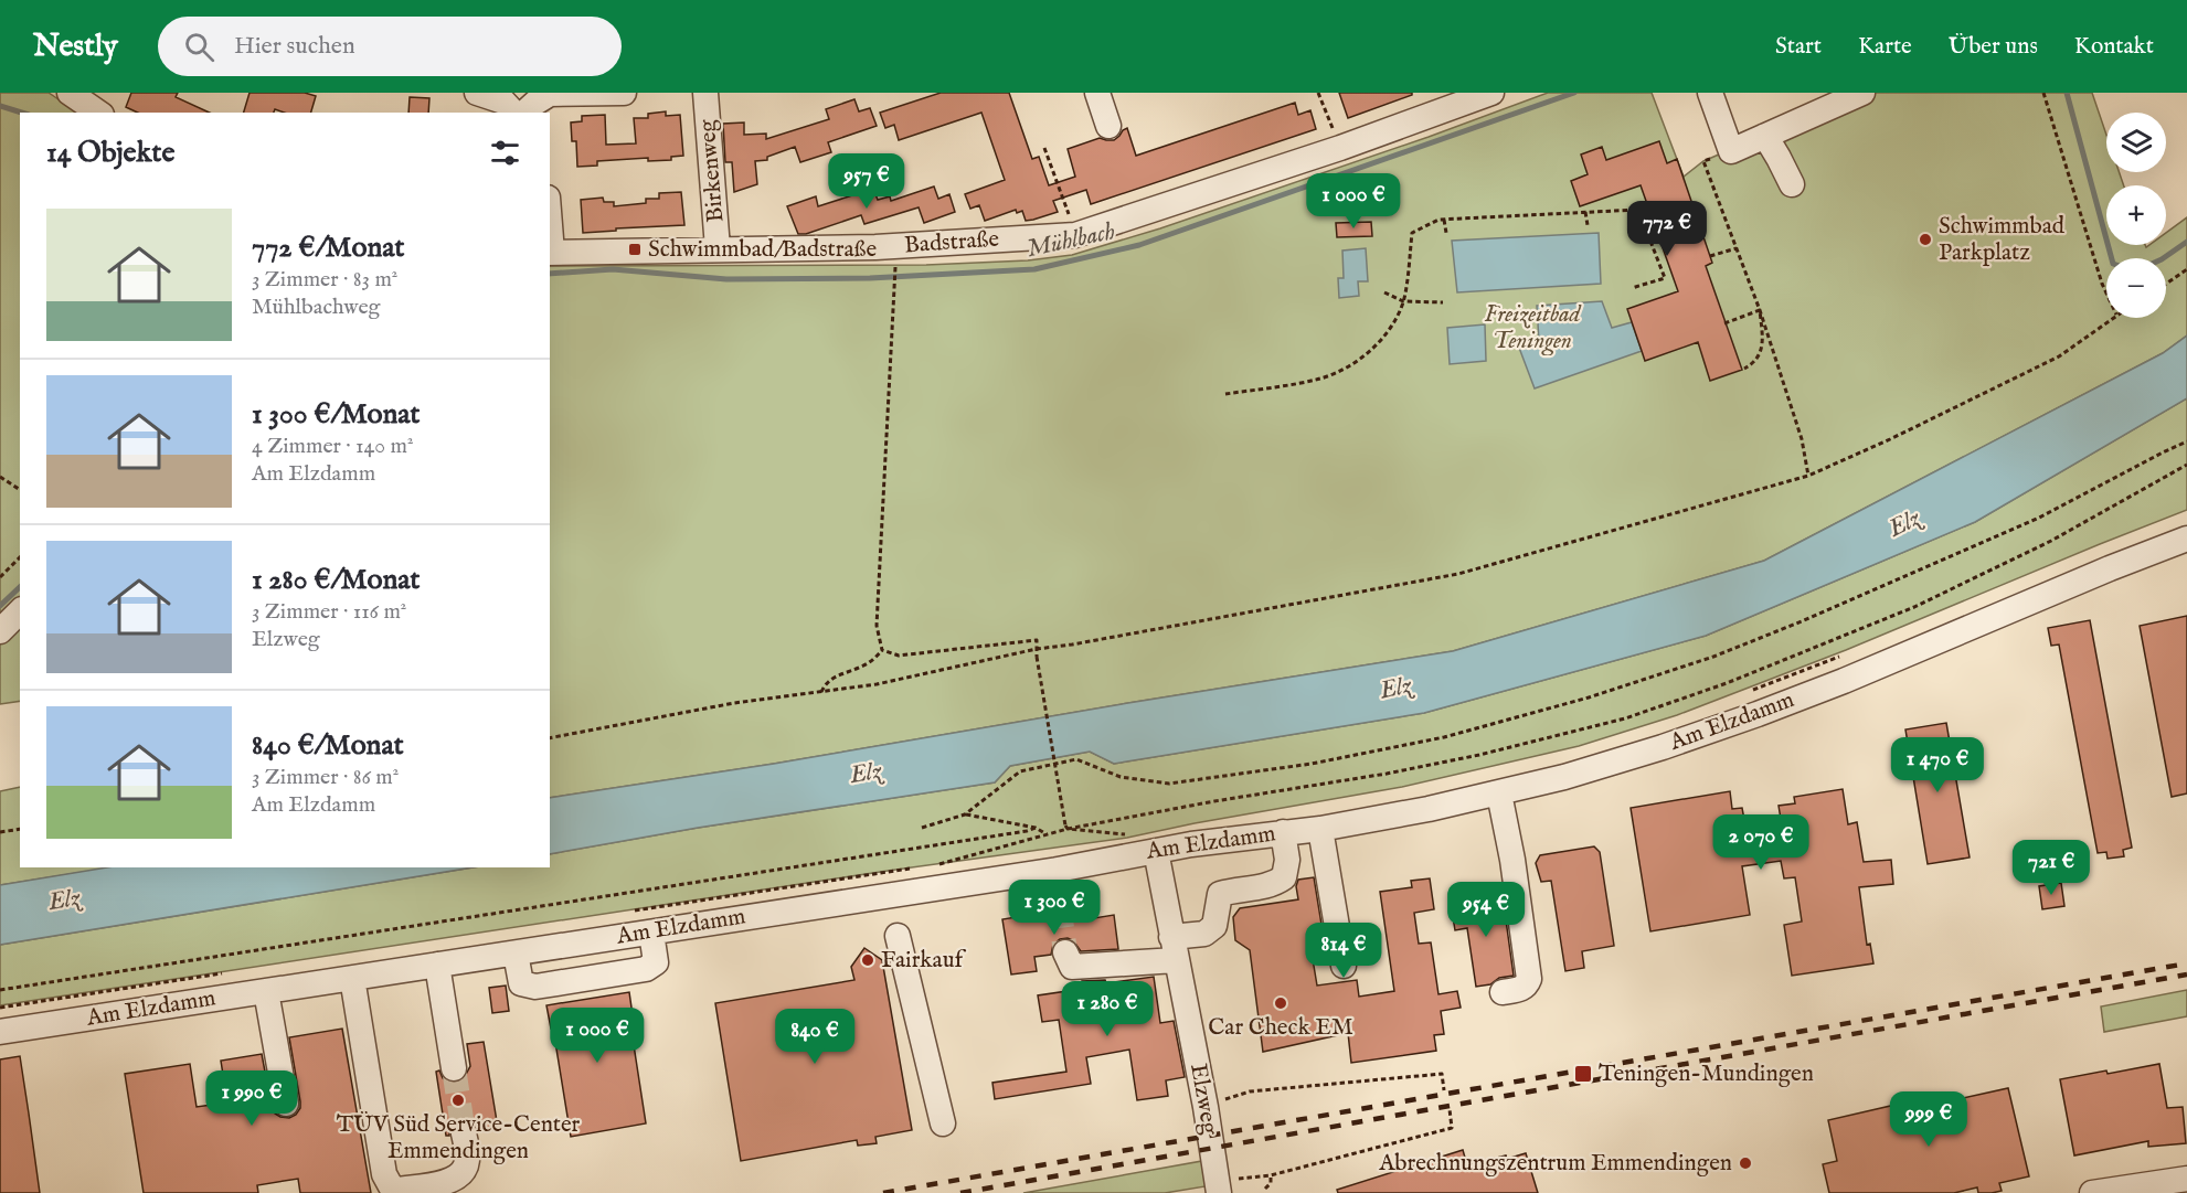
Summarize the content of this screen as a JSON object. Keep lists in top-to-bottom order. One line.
{"streets":{"street":["Birkenweg","Badstraße","Am Elzdamm","Elzweg"]},"crossings":[["Birkenweg","Badstraße"],["Am Elzdamm","Elzweg"]],"water":["Mühlbach","Elz"],"parks":["Freizeitbad Teningen"],"places":{"other":["Schwimmbad Parkplatz","Fairkauf","Car Check EM","TÜV Süd Service-Center Emmendingen","Abrechnungszentrum Emmendingen"],"transit":["Schwimmbad/Badstraße","Teningen-Mundingen"]},"page":{"header":"Nestly","search":"Hier suchen","nav":["Start","Karte","Über uns","Kontakt"],"map_buttons":["+","−"],"heading":"14 Objekte","price":["957 €","1 000 €","772 €","1 470 €","2 070 €","721 €","1 300 €","954 €","814 €","1 280 €","1 000 €","840 €","1 990 €","999 €"],"list":[{"name":"772 €/Monat","note":"3 Zimmer · 83 m² · Mühlbachweg"},{"name":"1 300 €/Monat","note":"4 Zimmer · 140 m² · Am Elzdamm"},{"name":"1 280 €/Monat","note":"3 Zimmer · 116 m² · Elzweg"},{"name":"840 €/Monat","note":"3 Zimmer · 86 m² · Am Elzdamm"}]}}
